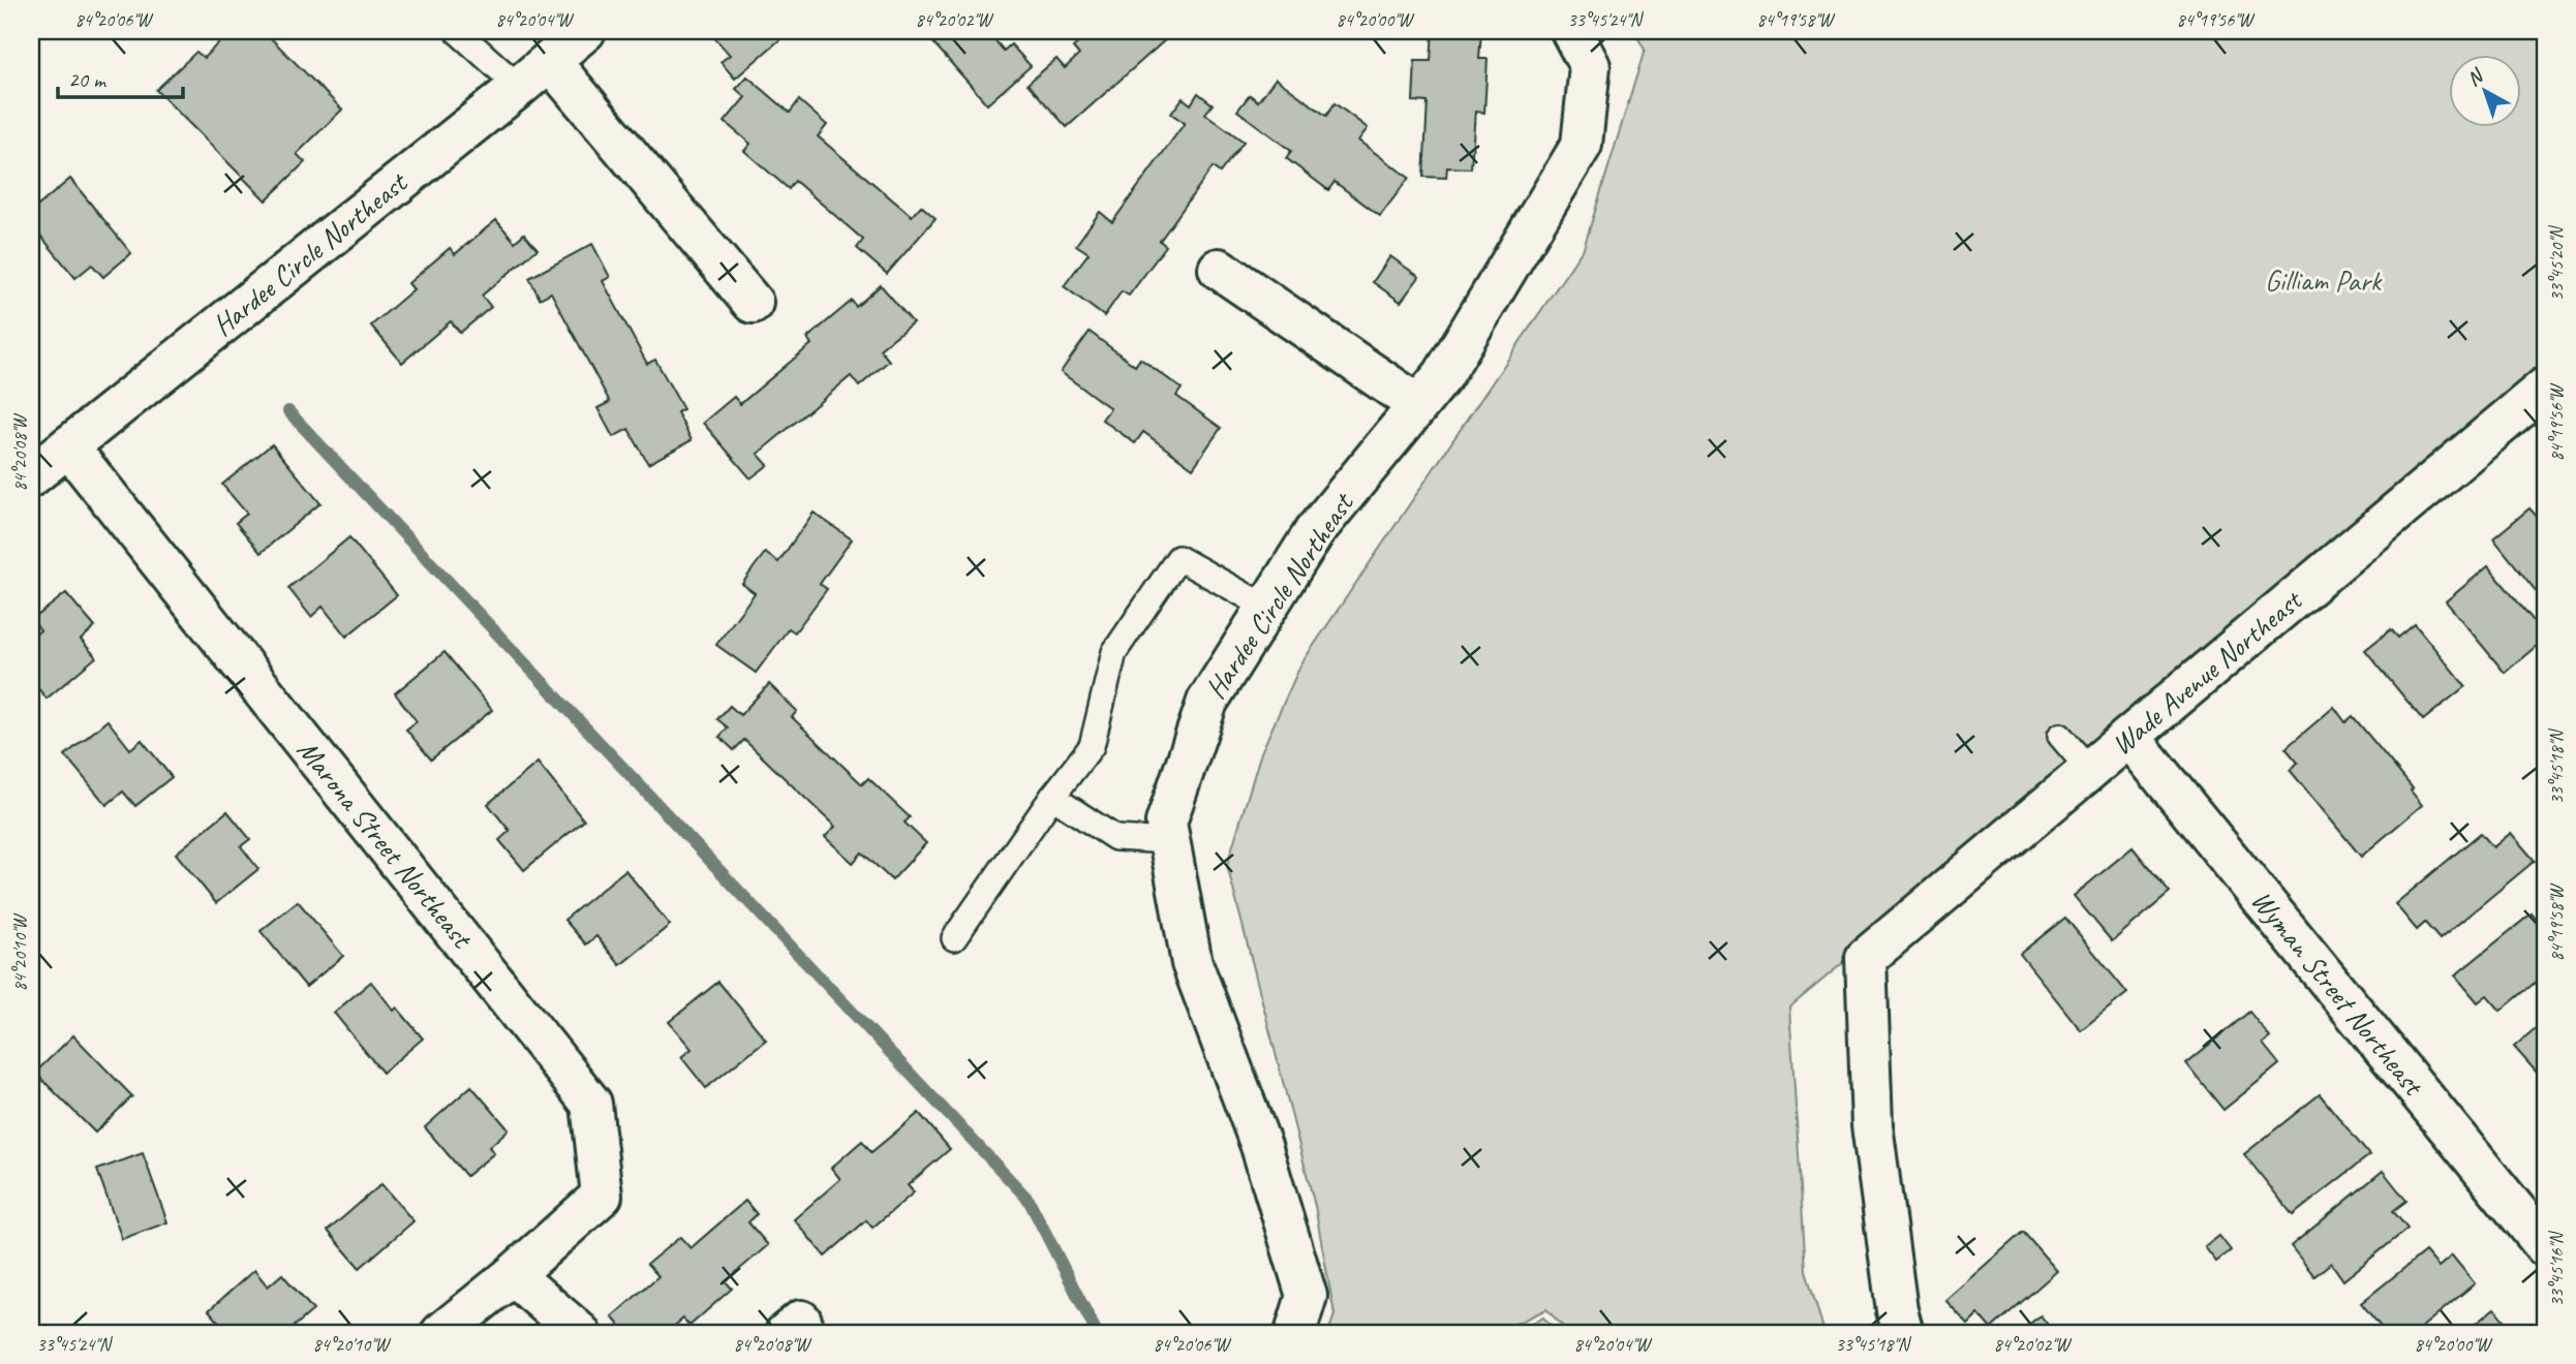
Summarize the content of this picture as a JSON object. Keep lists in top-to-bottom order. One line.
{"streets":{"street":["Hardee Circle Northeast","Wade Avenue Northeast","Marona Street Northeast","Wyman Street Northeast"]},"crossings":[["Hardee Circle Northeast","Marona Street Northeast"],["Wade Avenue Northeast","Wyman Street Northeast"]],"parks":["Gilliam Park"],"scale_bar":"20 m","north":"top left","coordinates":["84°20'06\"W","84°20'04\"W","84°20'02\"W","84°20'00\"W","33°45'24\"N","84°19'58\"W","84°19'56\"W","33°45'20\"N","84°20'08\"W","33°45'18\"N","84°20'10\"W","33°45'16\"N"]}
